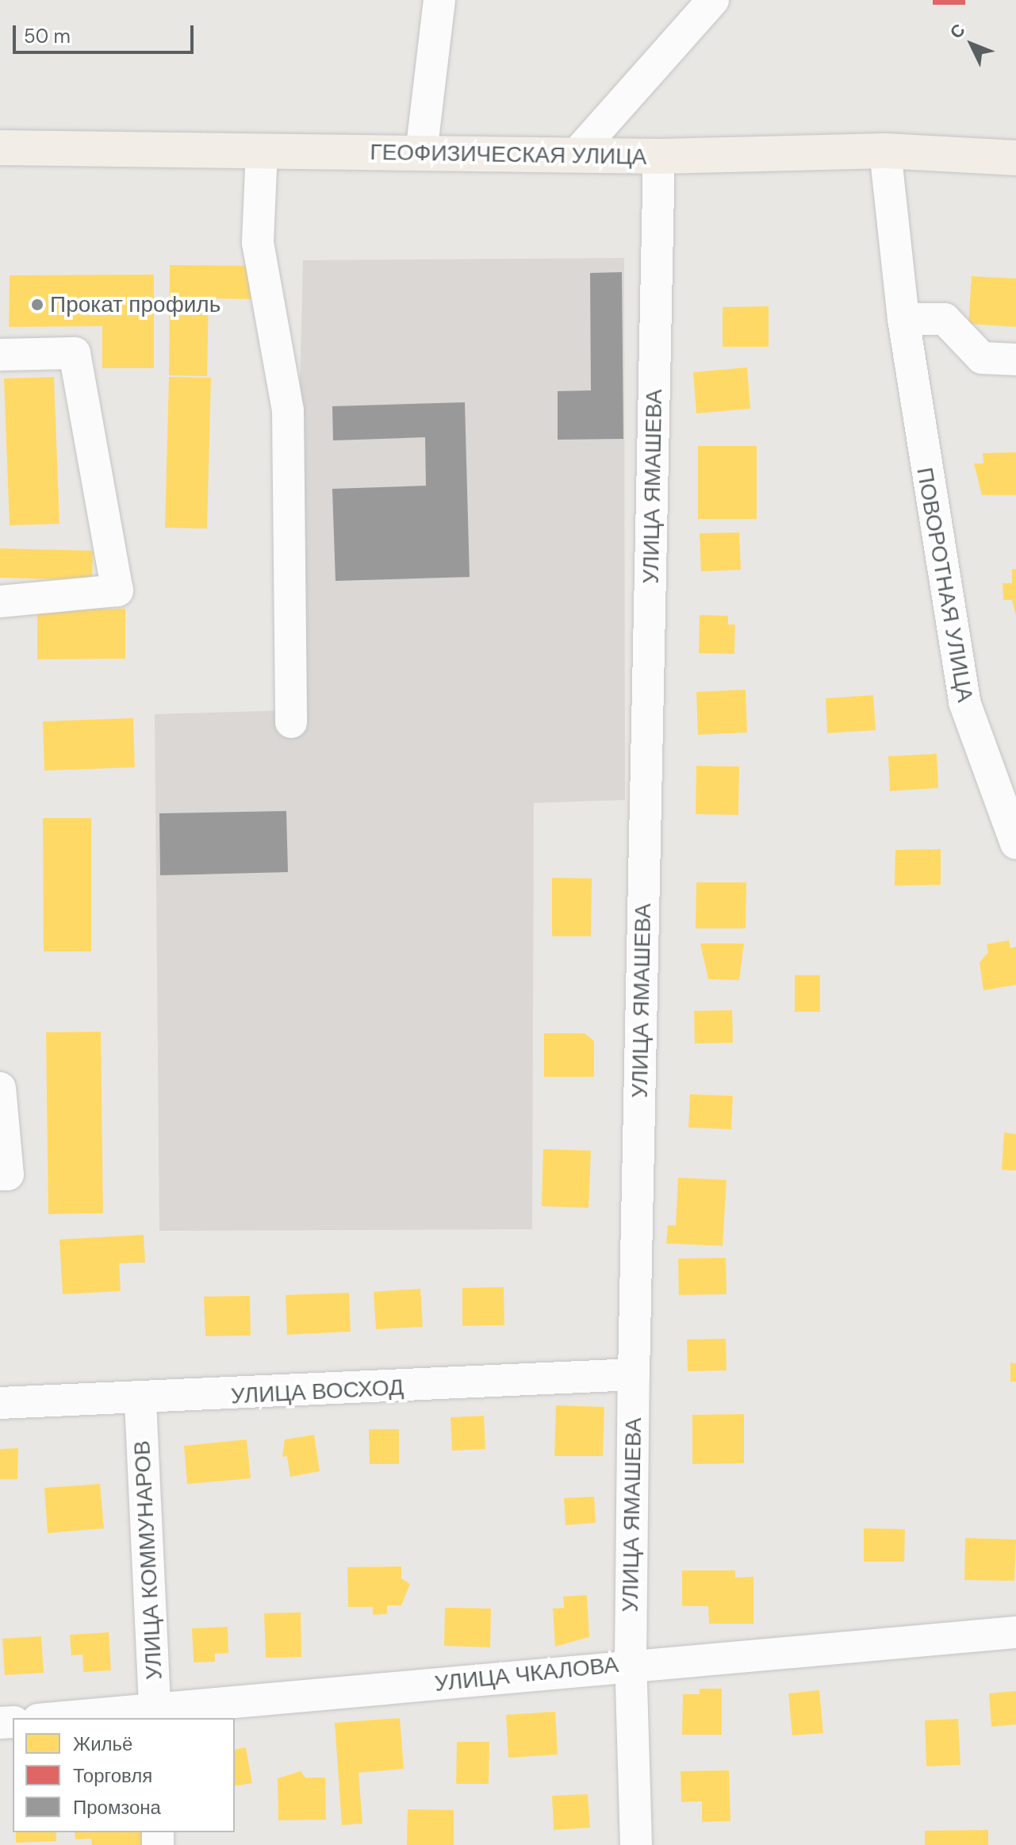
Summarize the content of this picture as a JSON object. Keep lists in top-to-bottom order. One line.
{"streets":{"main road":["ГЕОФИЗИЧЕСКАЯ УЛИЦА"],"street":["УЛИЦА ЯМАШЕВА","ПОВОРОТНАЯ УЛИЦА","УЛИЦА ВОСХОД","УЛИЦА КОММУНАРОВ","УЛИЦА ЧКАЛОВА"]},"crossings":[["ГЕОФИЗИЧЕСКАЯ УЛИЦА","УЛИЦА ЯМАШЕВА"],["ГЕОФИЗИЧЕСКАЯ УЛИЦА","ПОВОРОТНАЯ УЛИЦА"],["УЛИЦА ЯМАШЕВА","УЛИЦА ВОСХОД"],["УЛИЦА ЯМАШЕВА","УЛИЦА ЧКАЛОВА"],["УЛИЦА ВОСХОД","УЛИЦА КОММУНАРОВ"],["УЛИЦА КОММУНАРОВ","УЛИЦА ЧКАЛОВА"]],"places":["Прокат профиль"],"legend":["Жильё","Торговля","Промзона"],"scale_bar":"50 m","north":"top left"}
